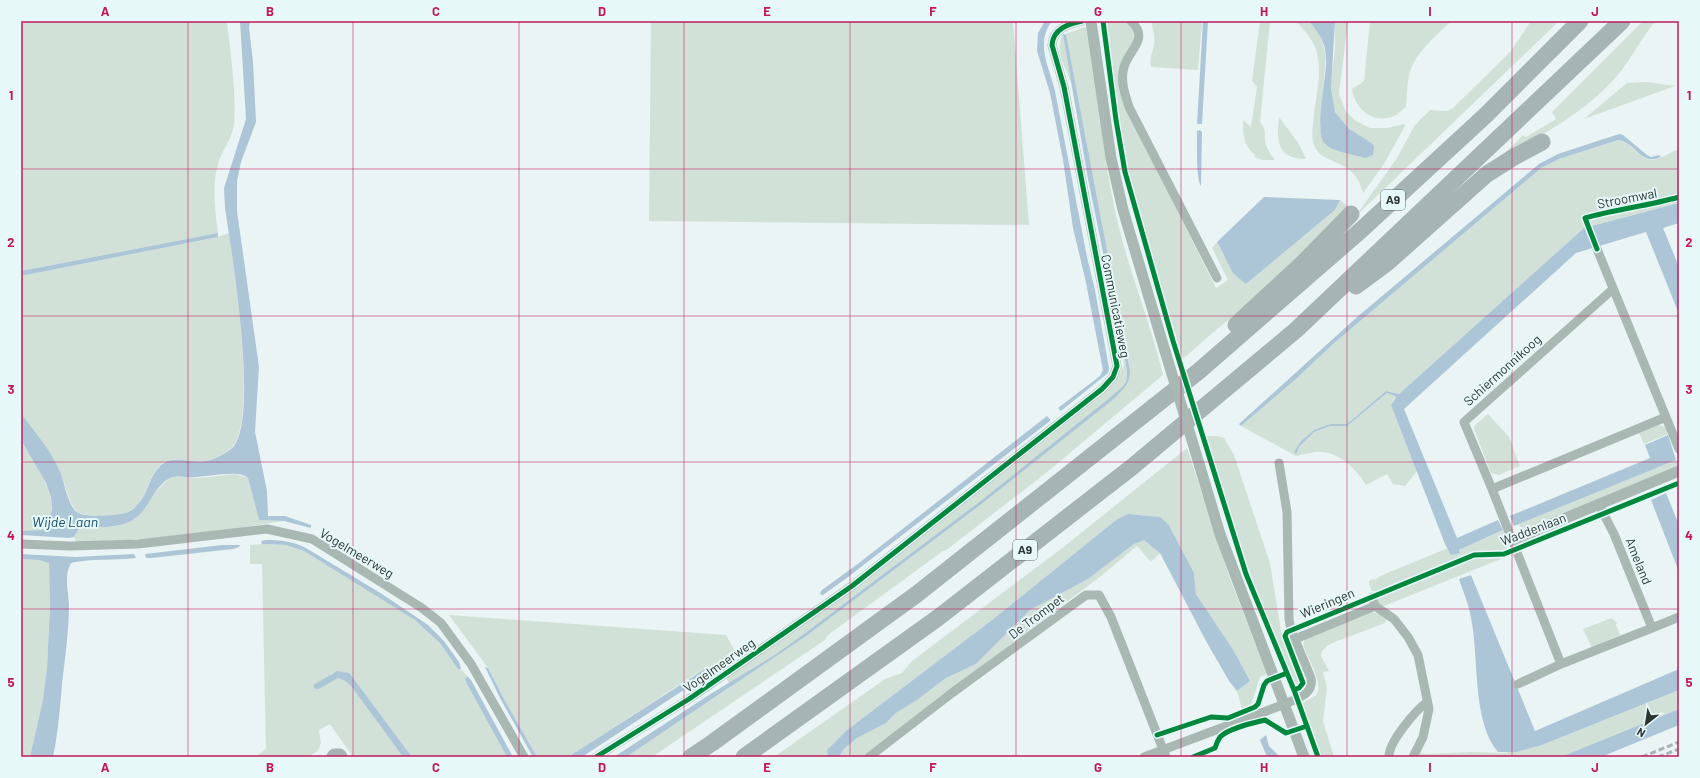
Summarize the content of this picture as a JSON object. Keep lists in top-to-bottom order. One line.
{"streets":{"highway":["A9"],"street":["Communicatieweg","Schiermonnikoog","Waddenlaan","Vogelmeerweg","Ameland","Wieringen","De Trompet"],"cycle path":["Stroomwal"]},"crossings":[["Communicatieweg","Vogelmeerweg"],["Schiermonnikoog","Waddenlaan"],["Waddenlaan","Ameland"]],"water":["Wijde Laan"],"north":"bottom left","grid":{"columns":["A","B","C","D","E","F","G","H","I","J"],"rows":["1","2","3","4","5"]}}
